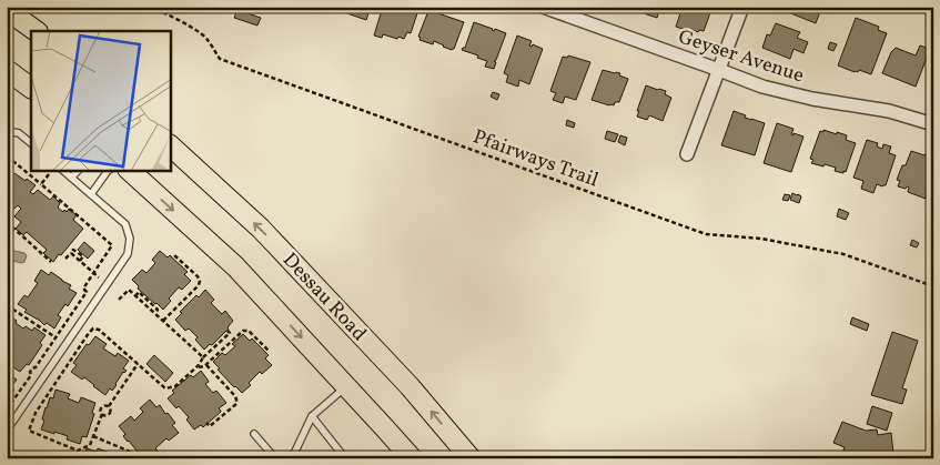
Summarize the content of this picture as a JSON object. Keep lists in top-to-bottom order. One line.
{"streets":{"main road":["Dessau Road"],"street":["Geyser Avenue"],"path":["Pfairways Trail"]}}
